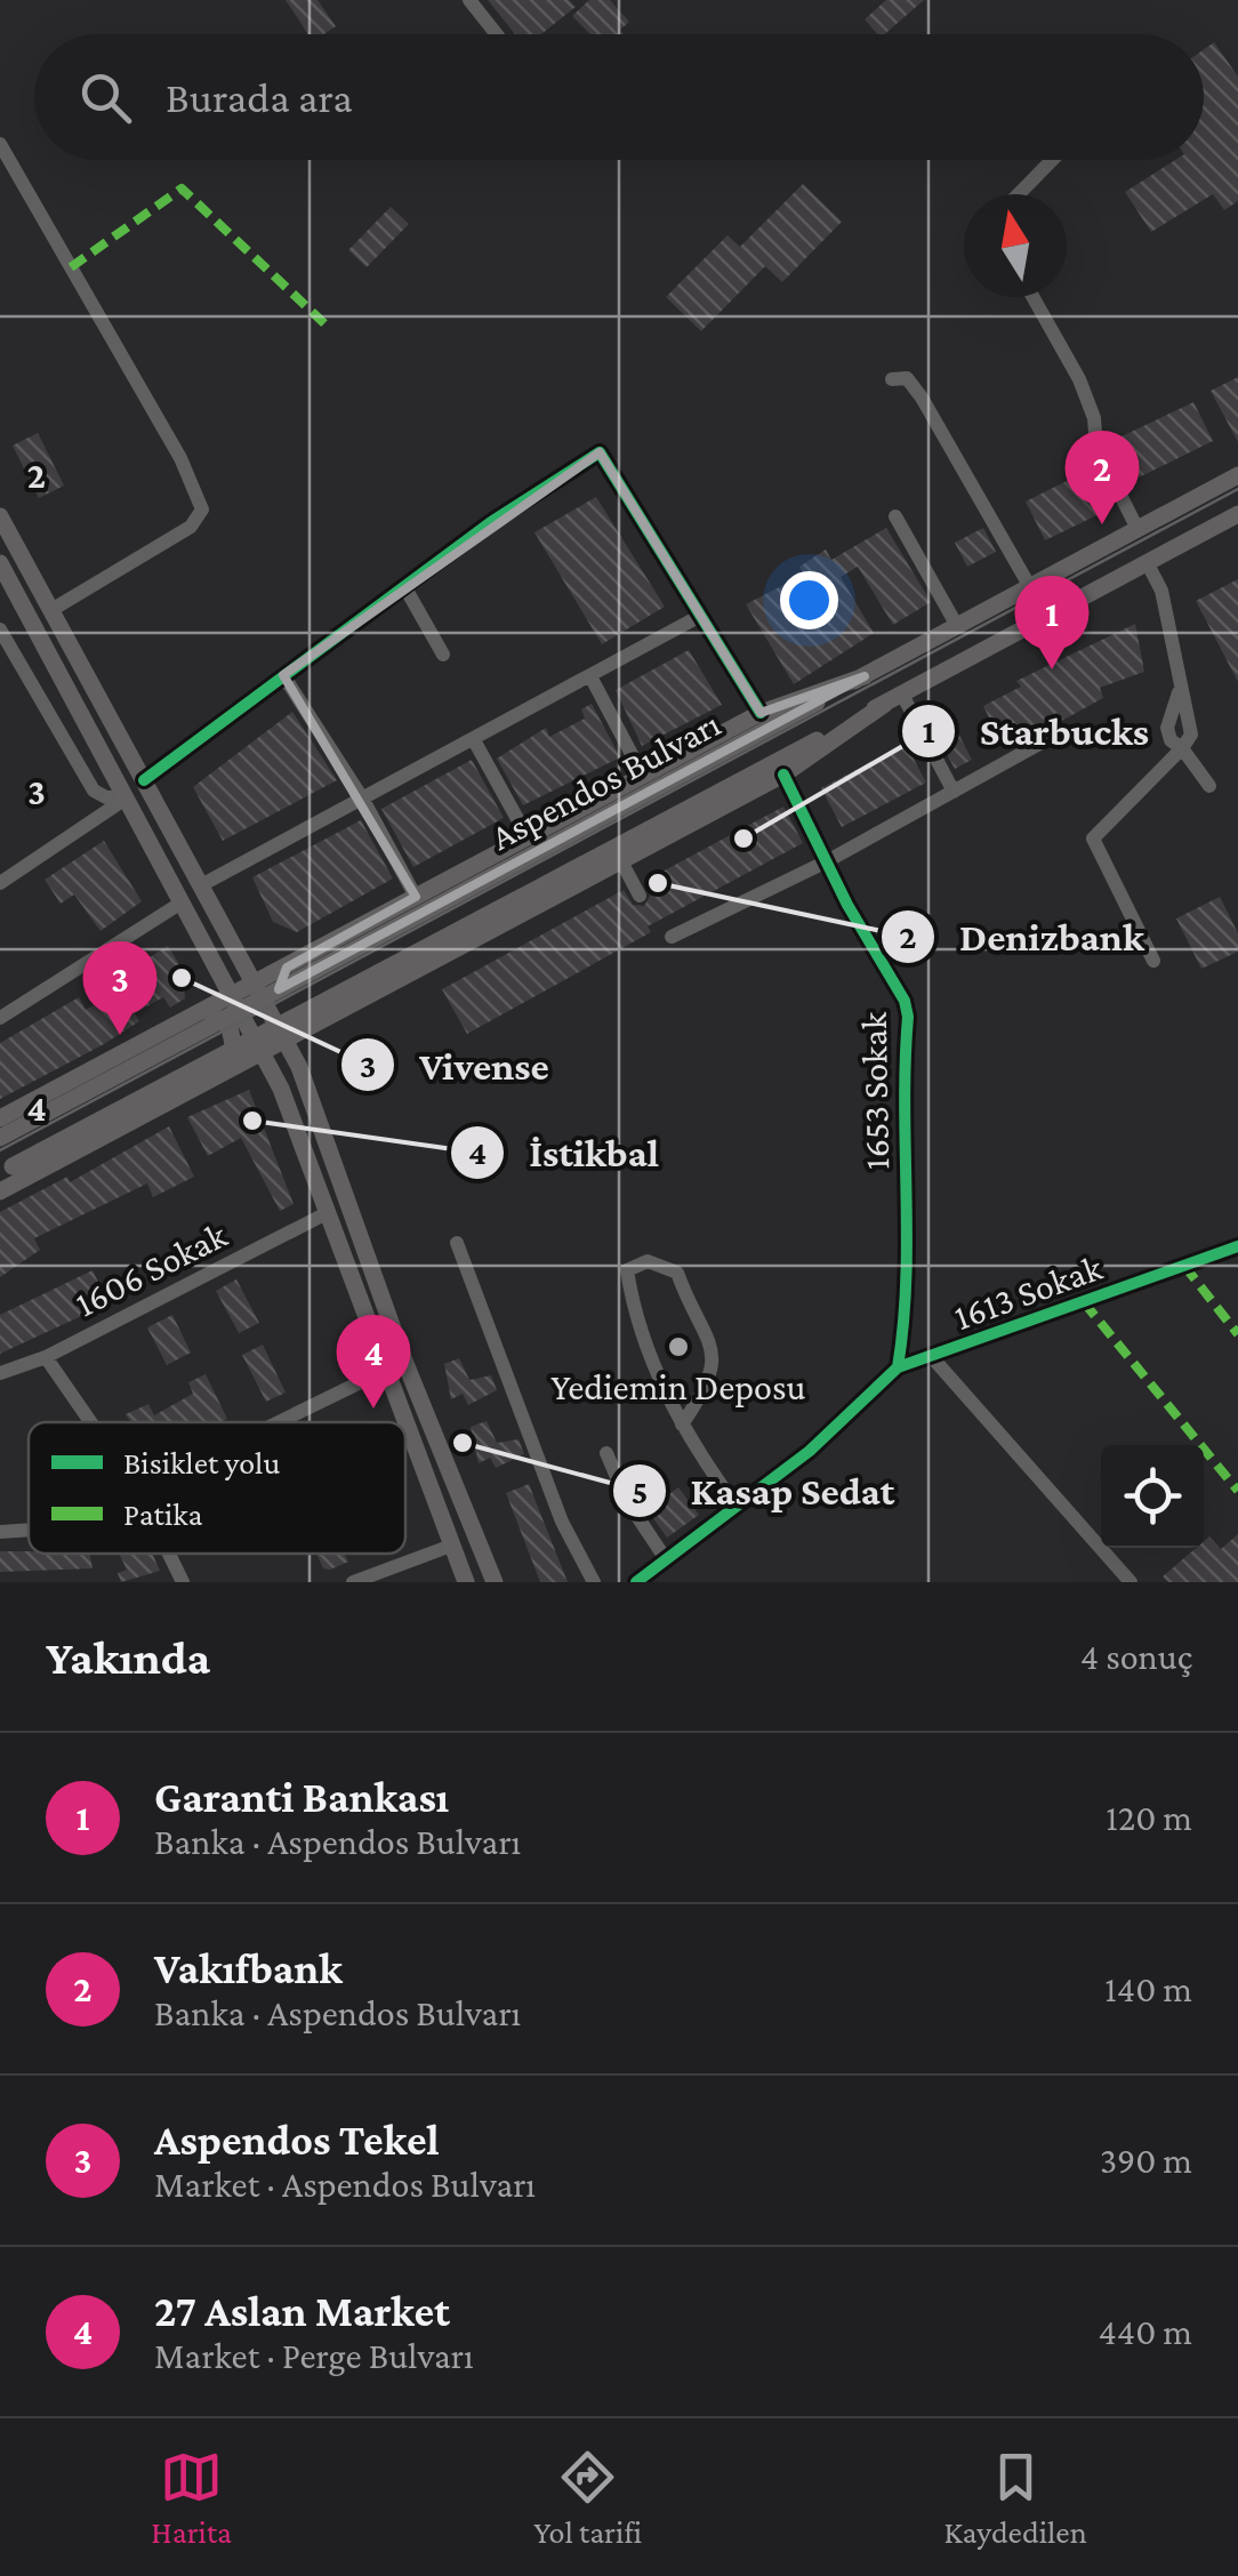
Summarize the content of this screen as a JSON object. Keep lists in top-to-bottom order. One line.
{"streets":{"main road":["Aspendos Bulvarı"],"street":["1653 Sokak","1606 Sokak","1613 Sokak"]},"crossings":[["1653 Sokak","1613 Sokak"]],"places":["Starbucks","Denizbank","Vivense","İstikbal","Yediemin Deposu","Kasap Sedat"],"legend":["Bisiklet yolu","Patika"],"north":"top","page":{"search":"Burada ara","pins":["2","1","3","4"],"heading":["Yakında","4 sonuç"],"list":[{"mark":"1","name":"Garanti Bankası","note":"Banka · Aspendos Bulvarı","value":"120 m"},{"mark":"2","name":"Vakıfbank","note":"Banka · Aspendos Bulvarı","value":"140 m"},{"mark":"3","name":"Aspendos Tekel","note":"Market · Aspendos Bulvarı","value":"390 m"},{"mark":"4","name":"27 Aslan Market","note":"Market · Perge Bulvarı","value":"440 m"}],"nav":["Harita","Yol tarifi","Kaydedilen"]},"grid":{"rows":["2","3","4"]}}
